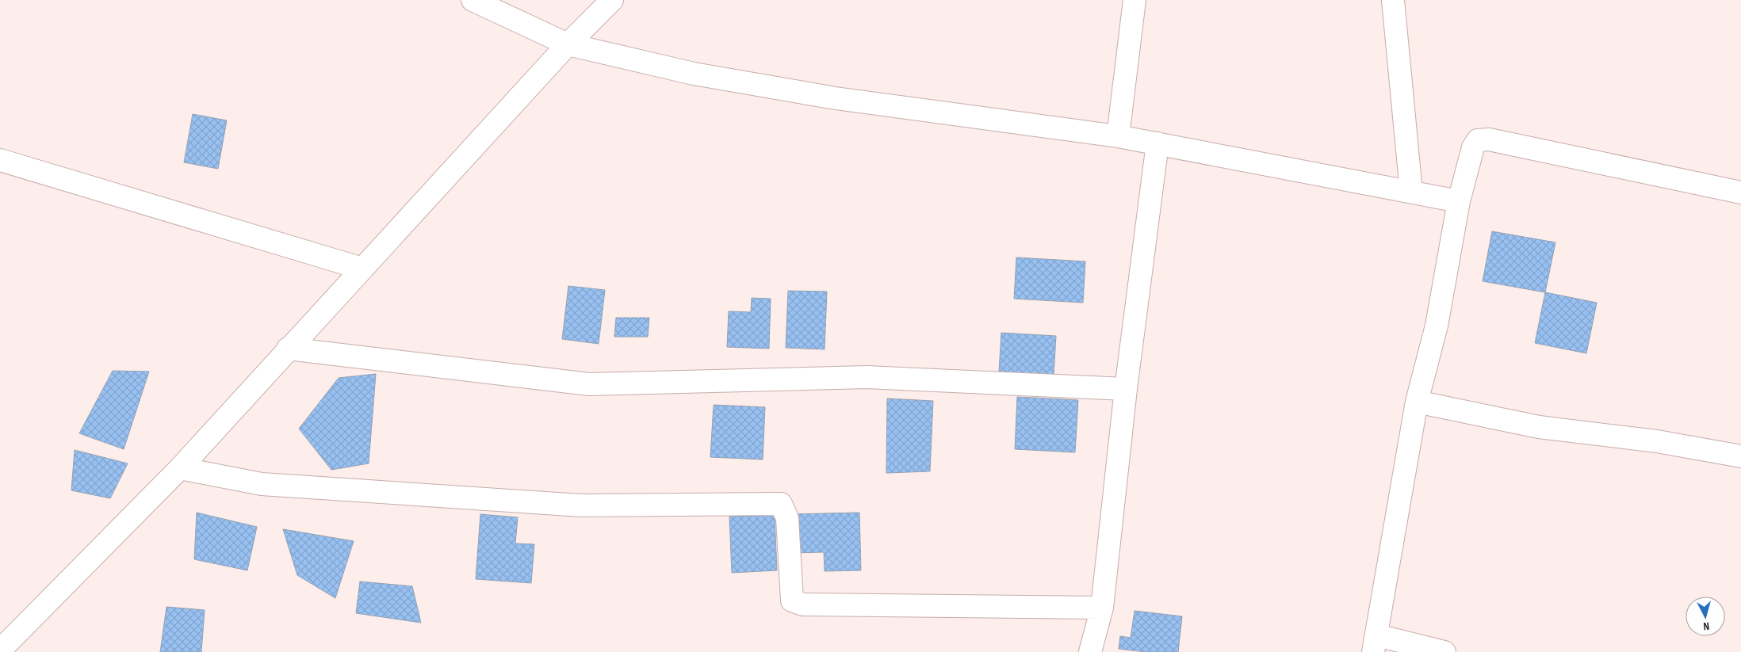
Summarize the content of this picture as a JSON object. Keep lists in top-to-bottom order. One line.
{"north":"bottom"}
